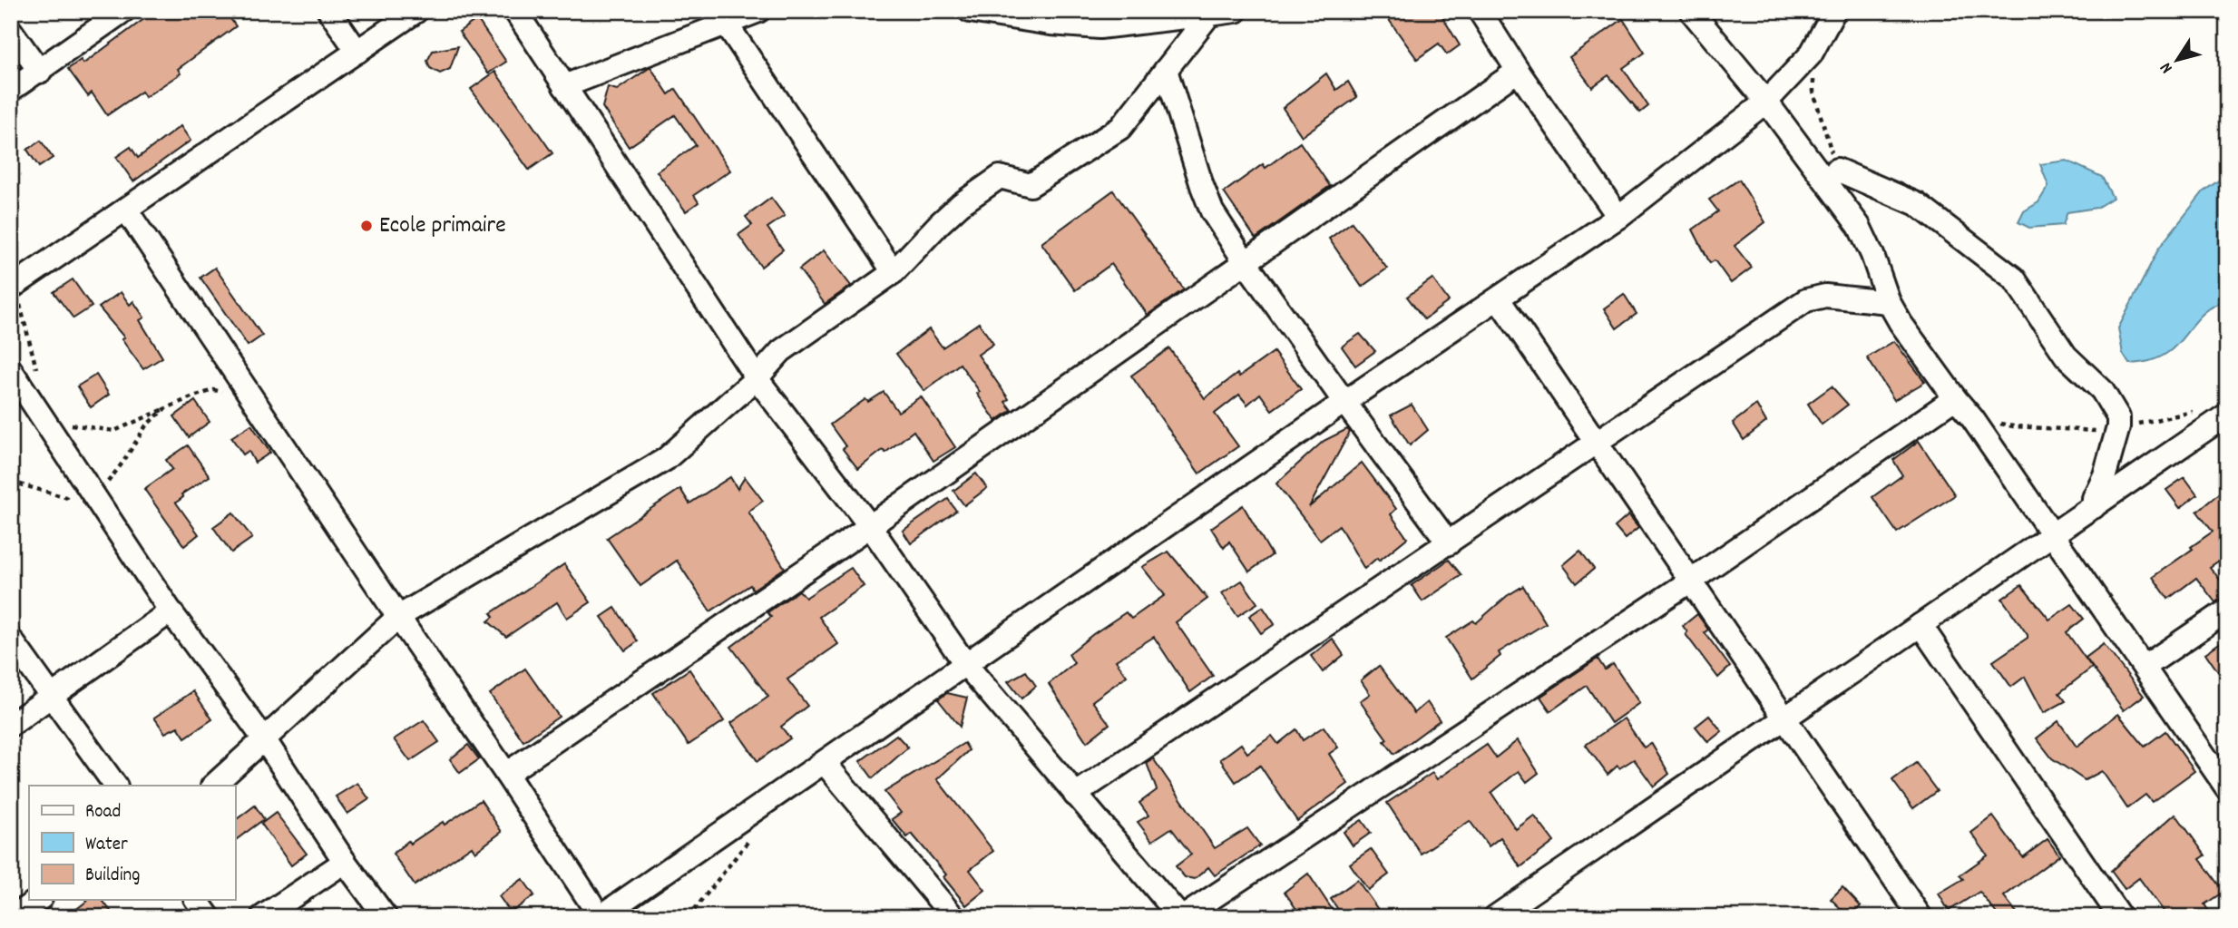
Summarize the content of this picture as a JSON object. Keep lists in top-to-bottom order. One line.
{"places":["Ecole primaire"],"legend":["Road","Water","Building"],"north":"bottom left"}
